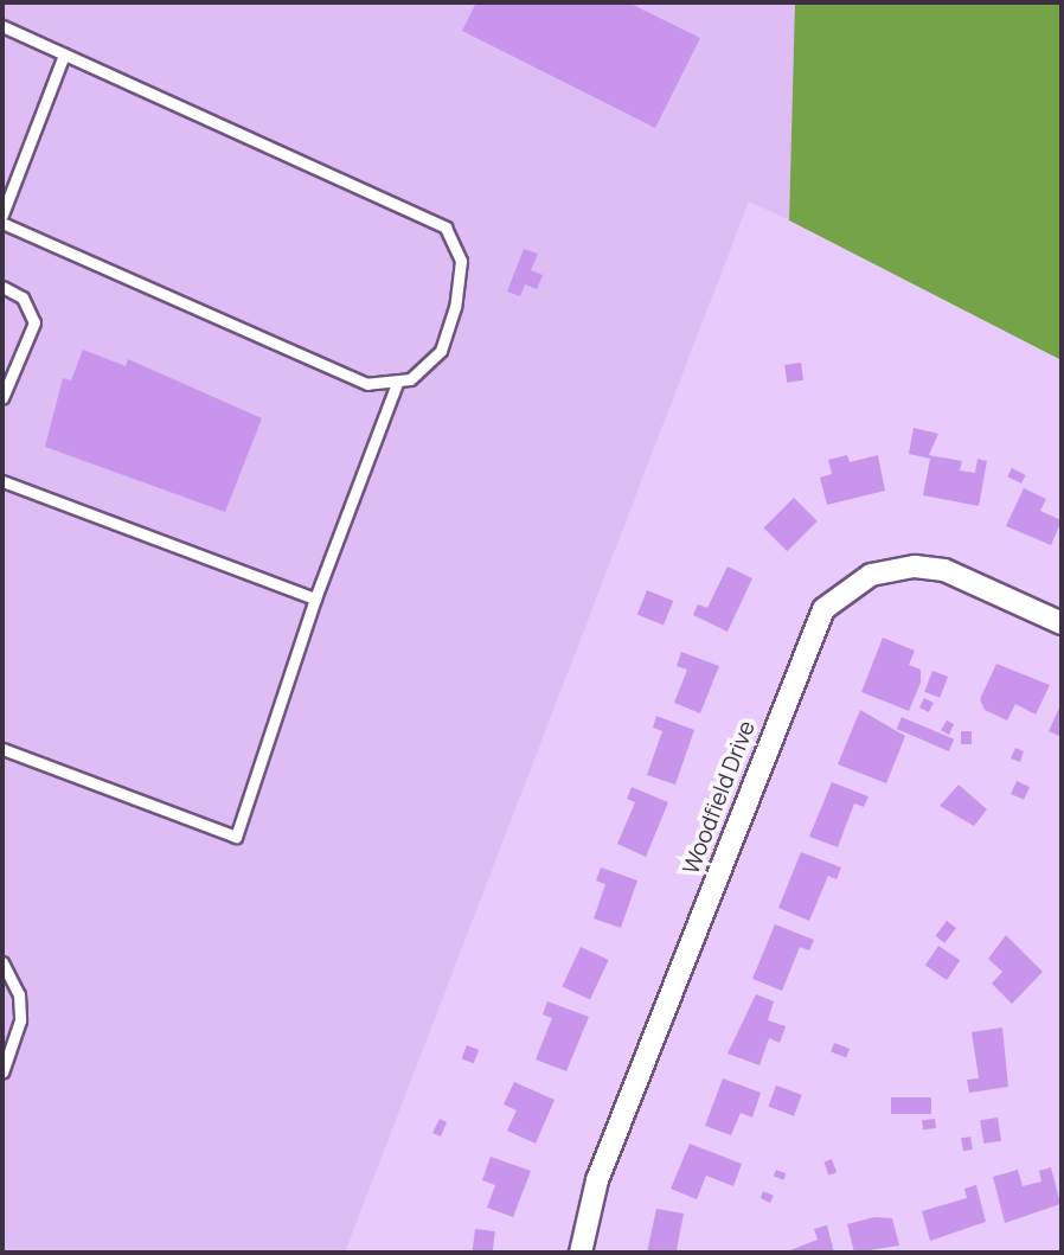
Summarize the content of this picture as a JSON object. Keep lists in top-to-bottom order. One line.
{"streets":{"street":["Woodfield Drive"]}}
